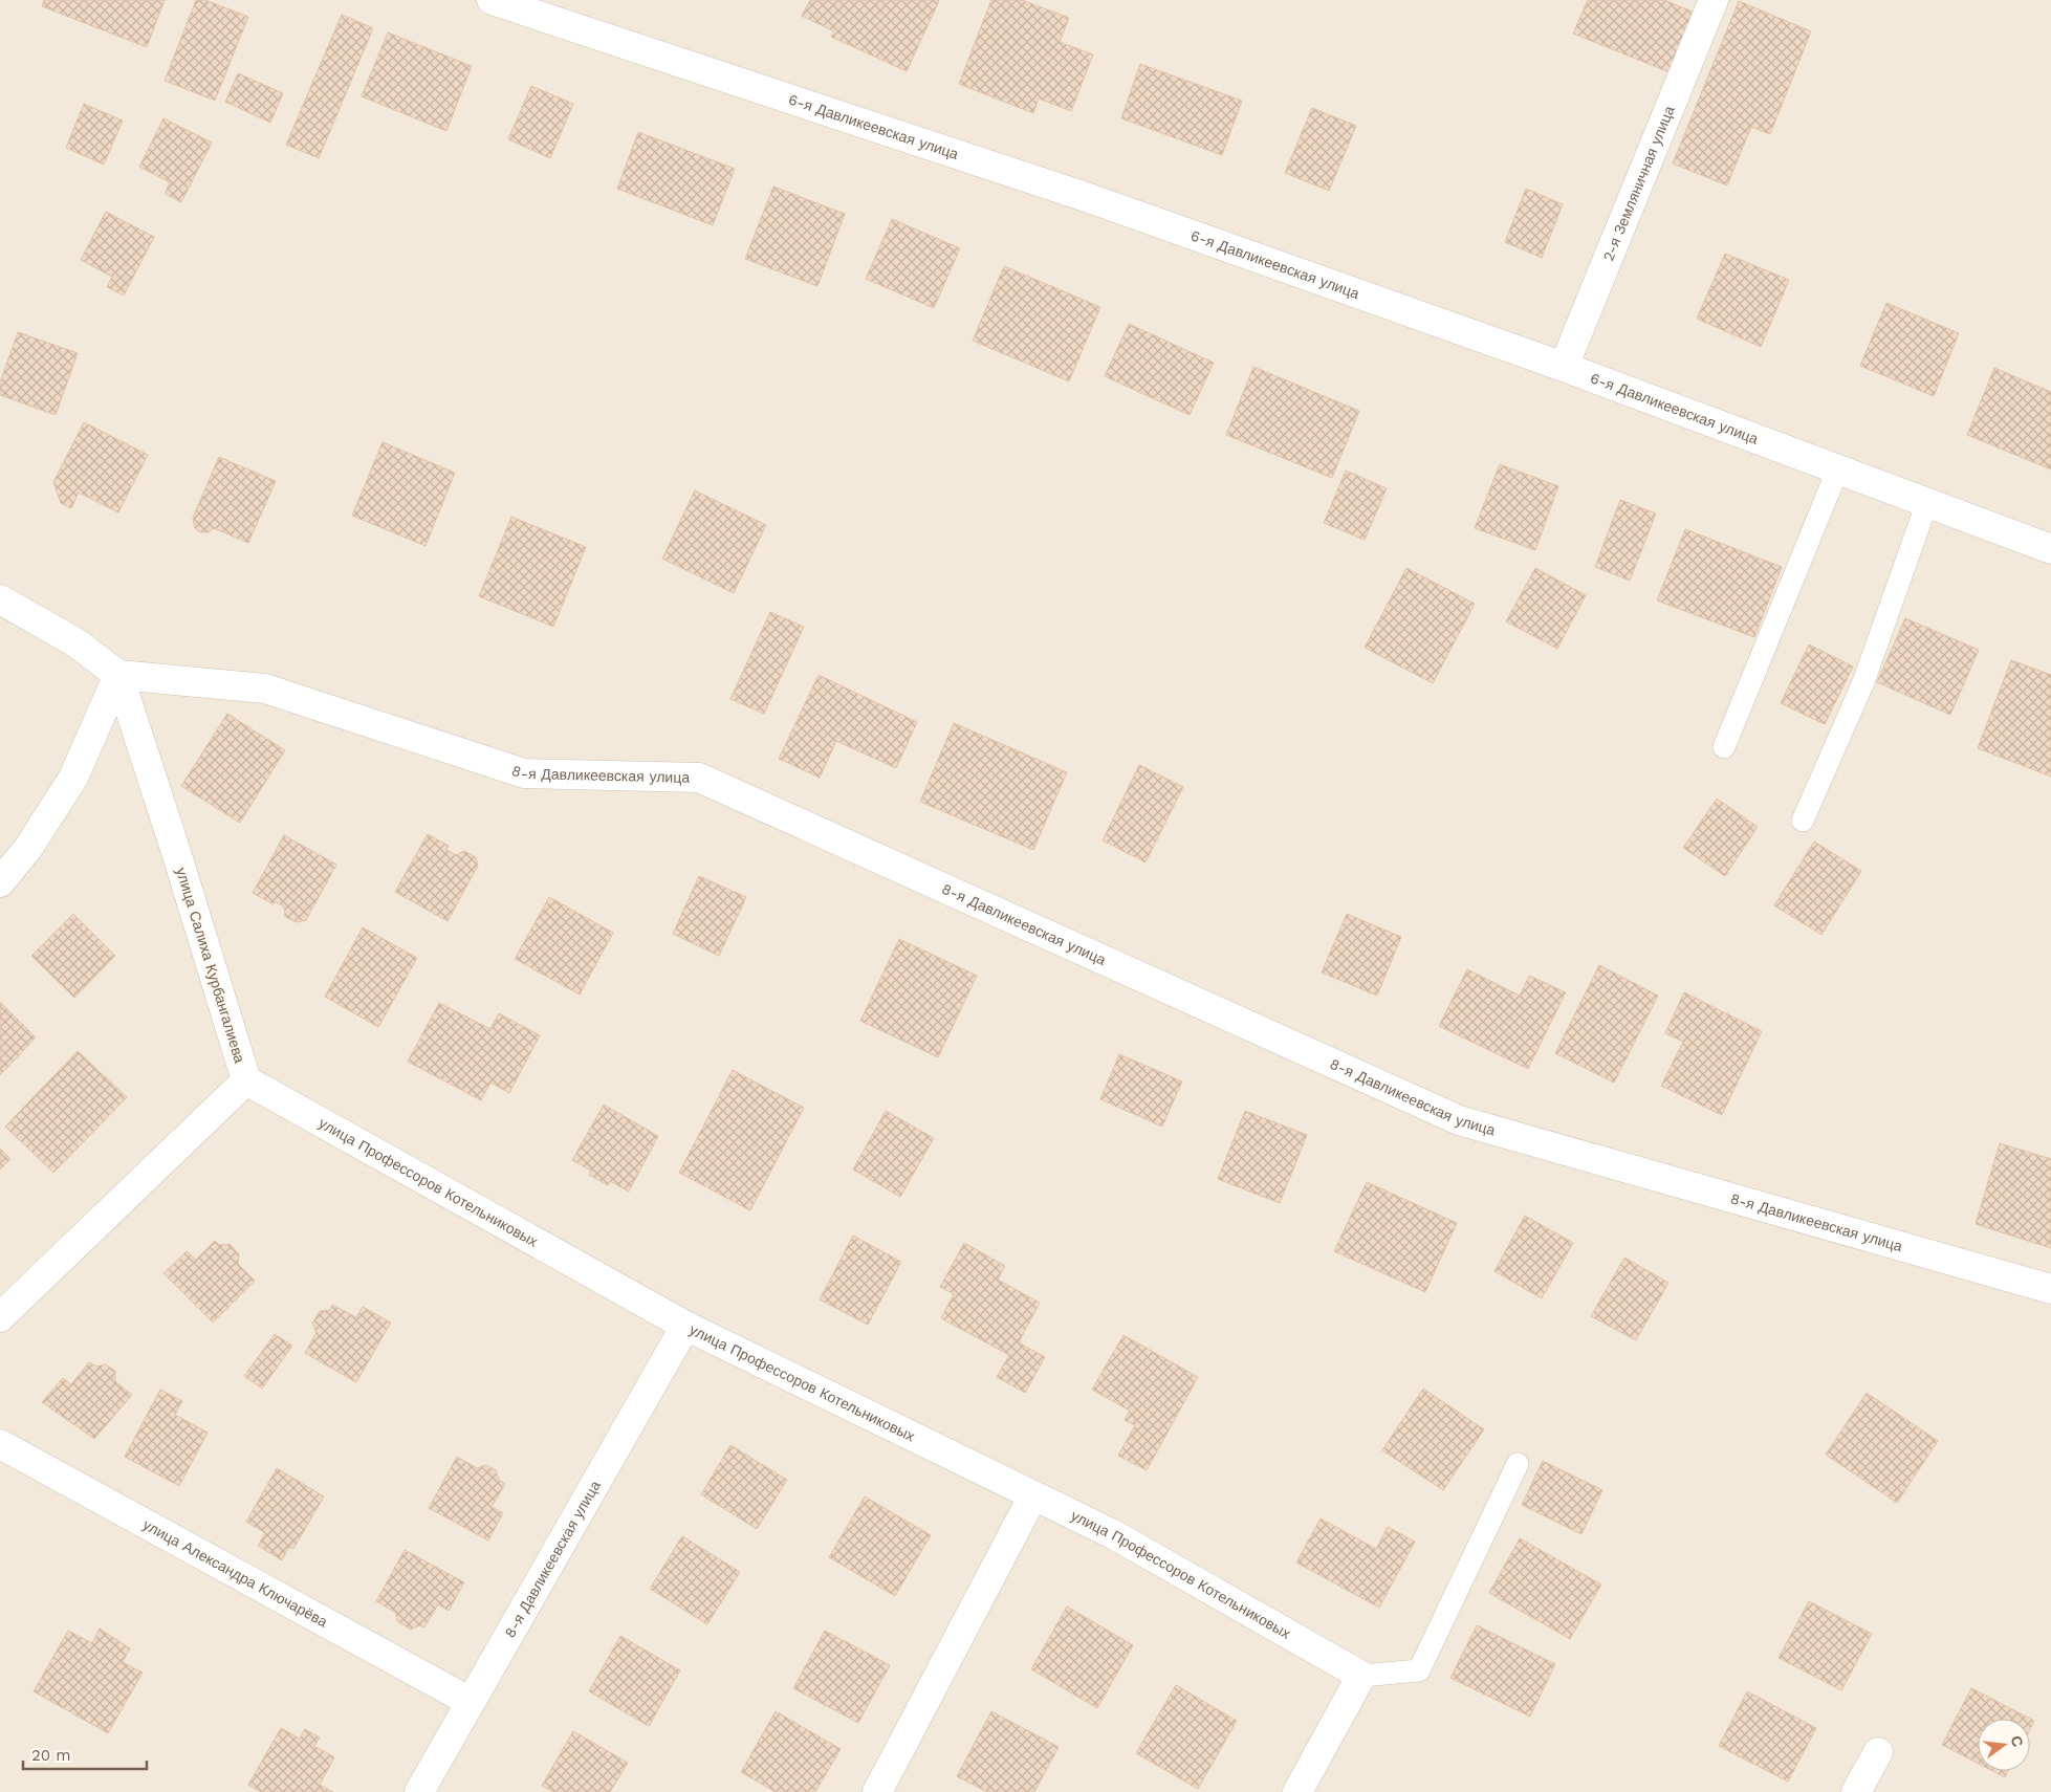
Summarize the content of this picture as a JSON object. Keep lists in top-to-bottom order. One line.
{"streets":{"street":["6-я Давликеевская улица","2-я Земляничная улица","8-я Давликеевская улица","улица Салиха Курбангалиева","улица Профессоров Котельниковых","улица Александра Ключарёва"]},"crossings":[["6-я Давликеевская улица","2-я Земляничная улица"],["8-я Давликеевская улица","улица Салиха Курбангалиева"],["8-я Давликеевская улица","улица Профессоров Котельниковых"],["8-я Давликеевская улица","улица Александра Ключарёва"],["улица Салиха Курбангалиева","улица Профессоров Котельниковых"]],"scale_bar":"20 m","north":"right"}
